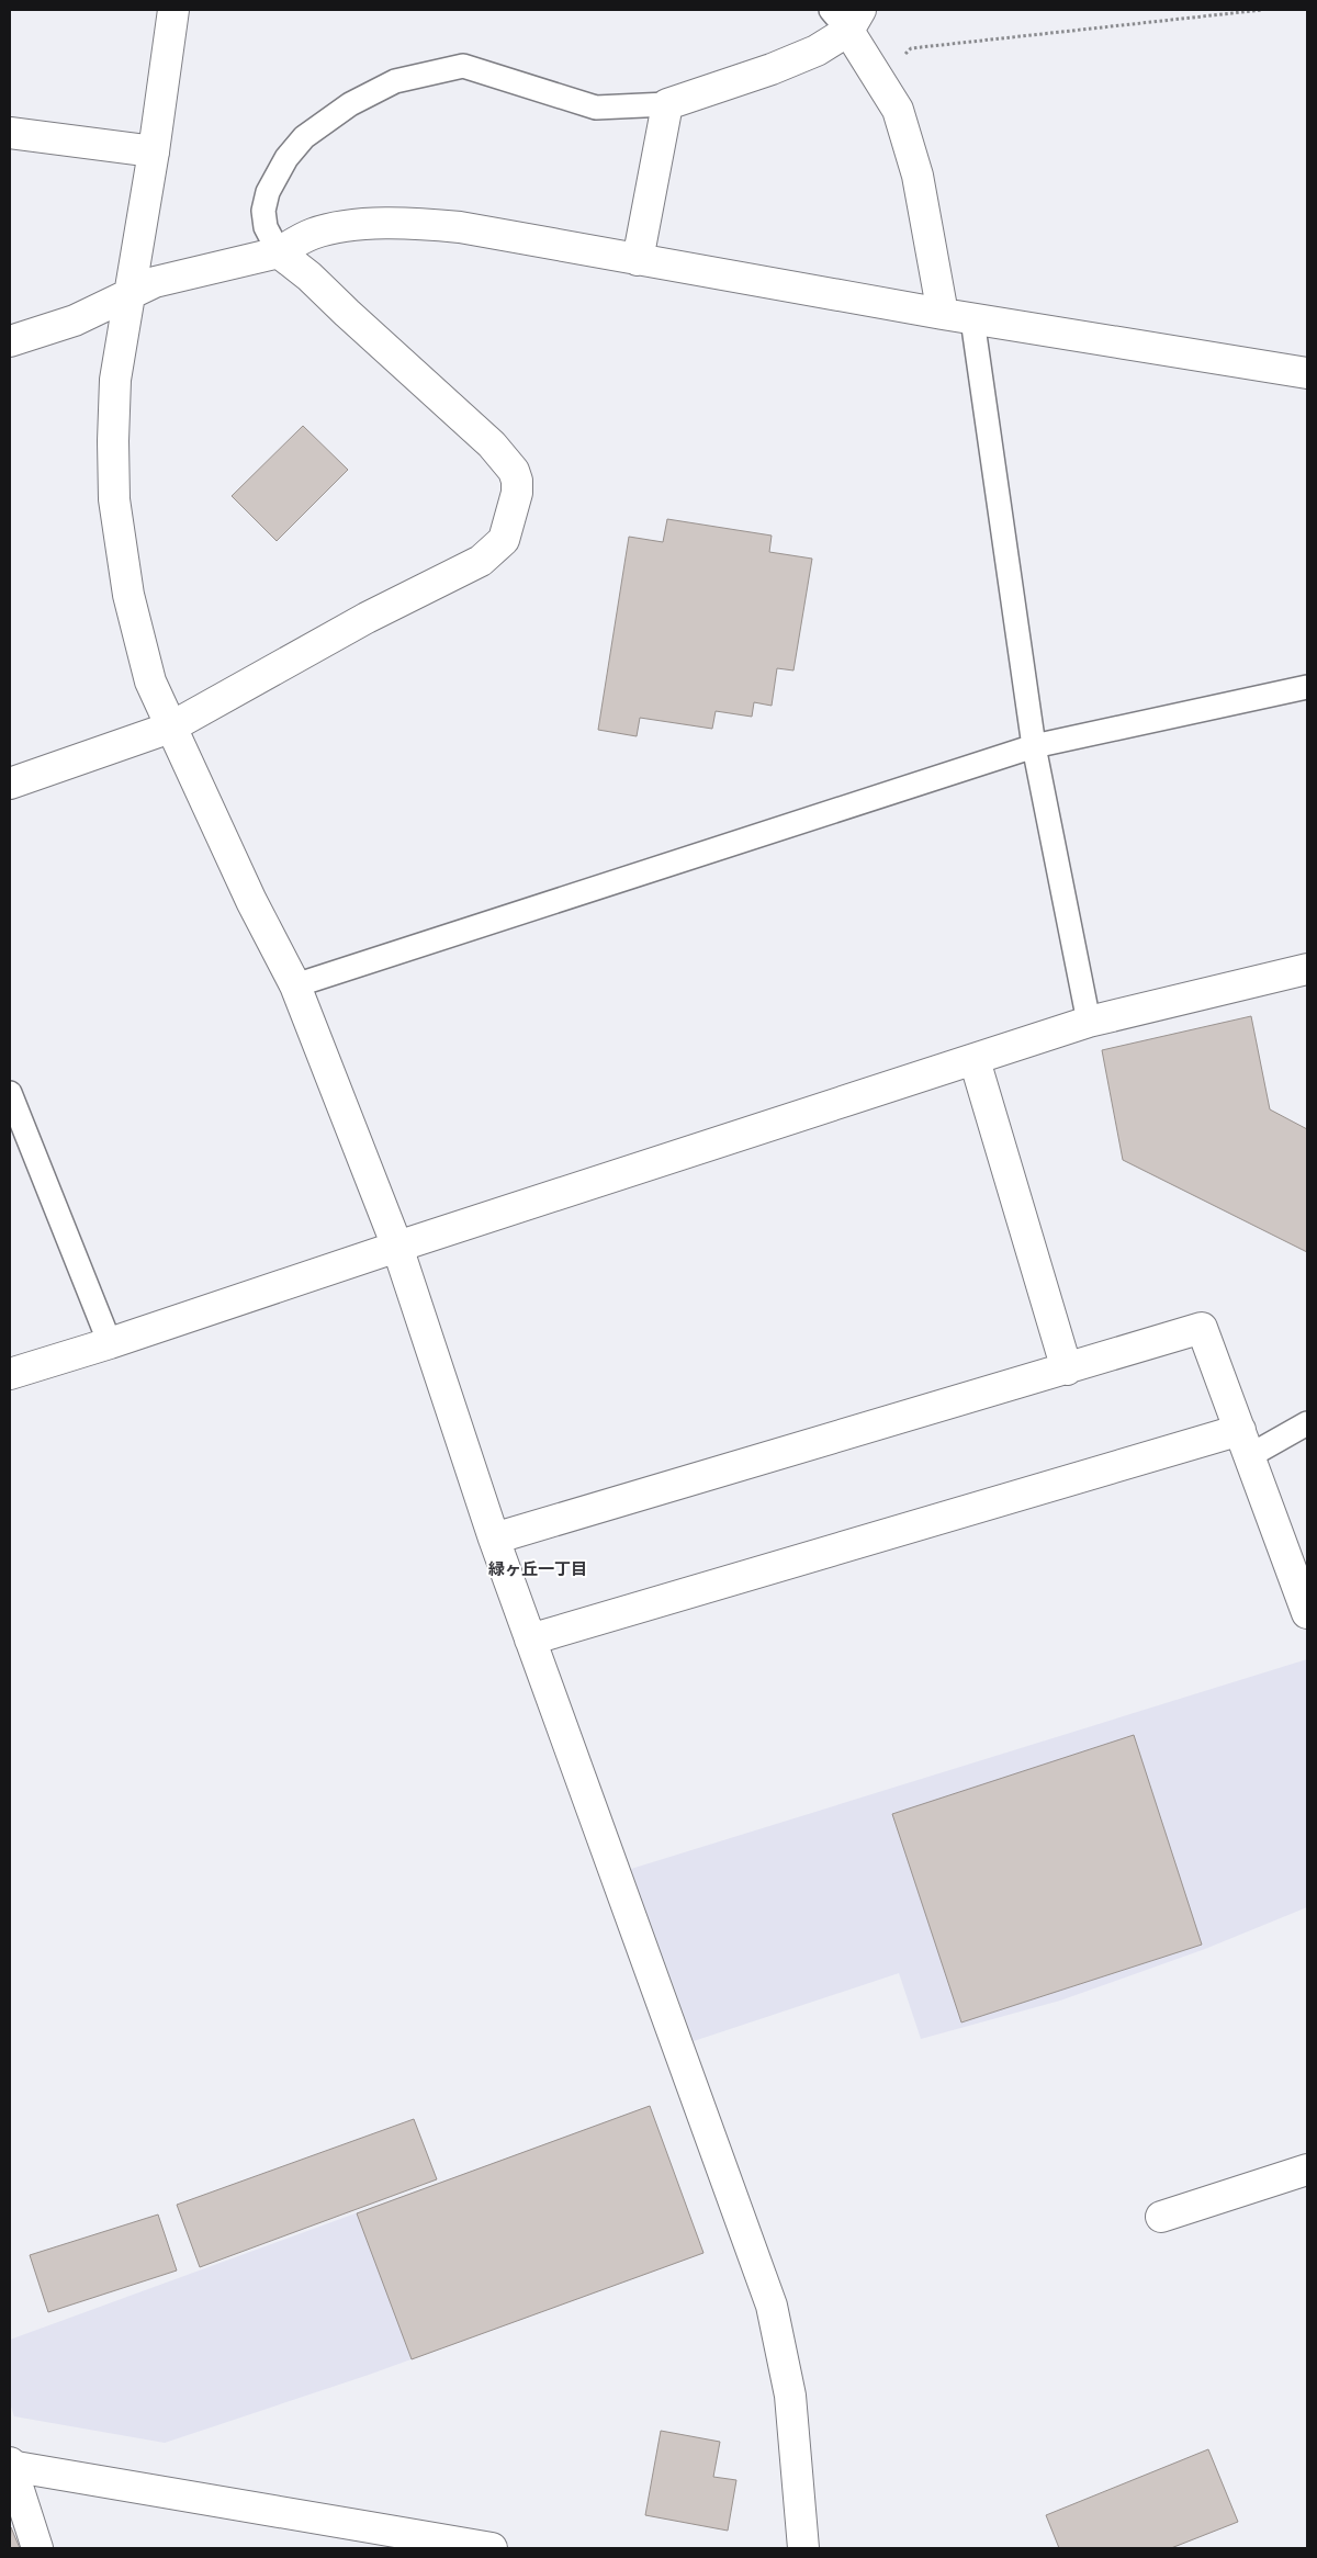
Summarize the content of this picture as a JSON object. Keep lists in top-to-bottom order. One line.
{"districts":["緑ヶ丘一丁目"]}
